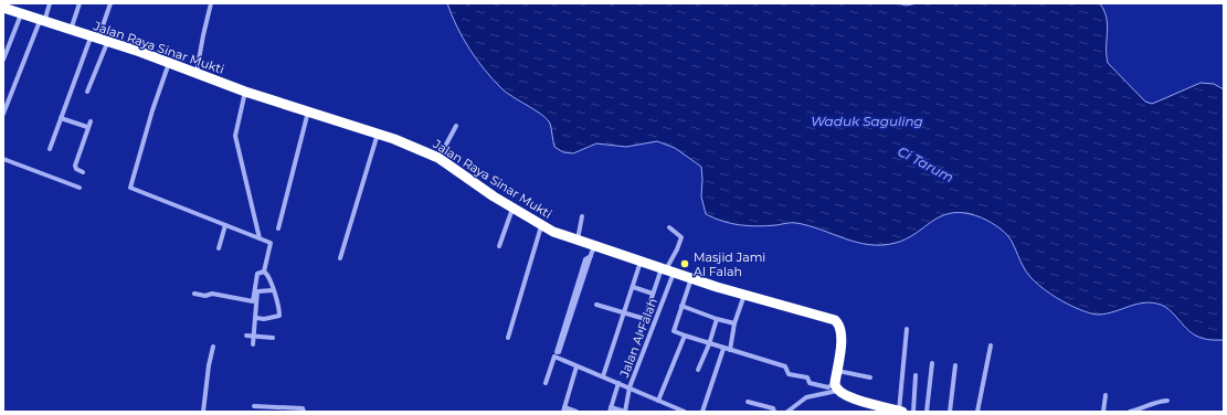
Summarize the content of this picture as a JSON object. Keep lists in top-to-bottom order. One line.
{"streets":{"highway":["Jalan Raya Sinar Mukti"],"street":["Jalan Al Falah"]},"crossings":[["Jalan Raya Sinar Mukti","Jalan Al Falah"]],"water":["Waduk Saguling","Ci Tarum"],"places":["Masjid Jami Al Falah"]}
